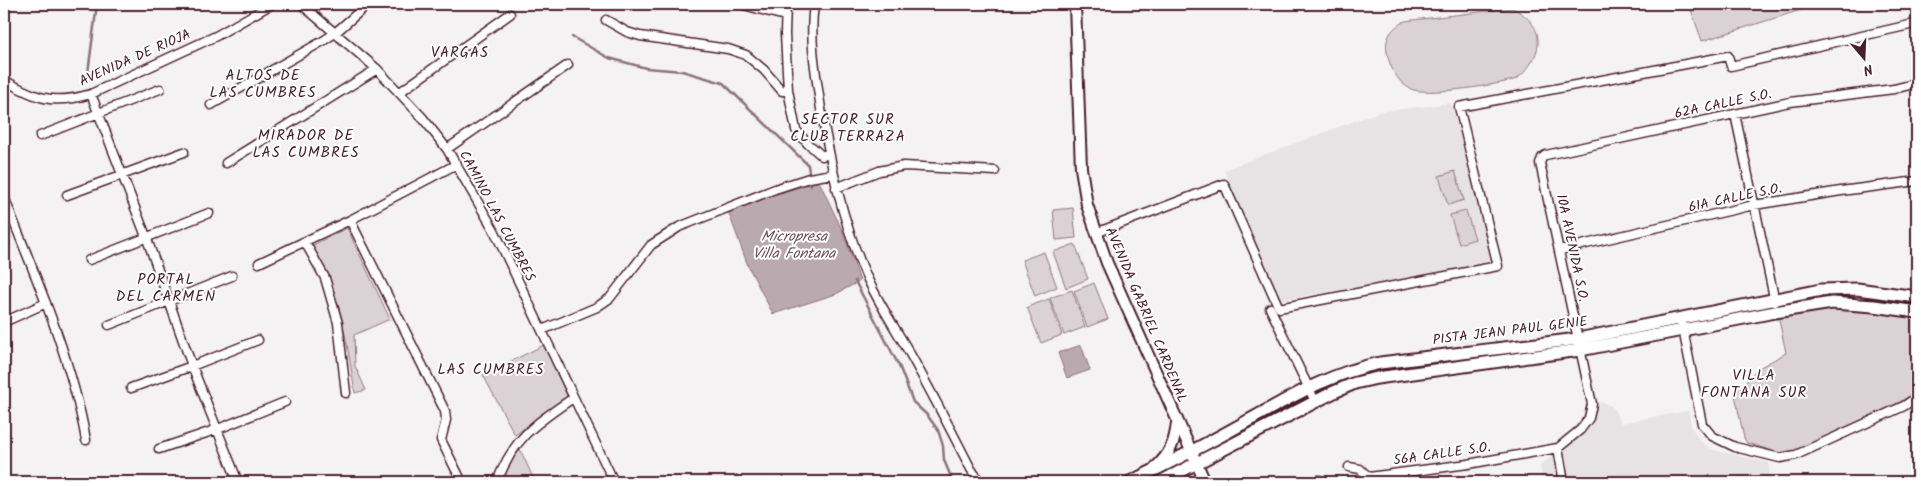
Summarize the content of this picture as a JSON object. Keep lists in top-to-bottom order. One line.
{"streets":{"main road":["PISTA JEAN PAUL GENIE"],"street":["AVENIDA DE RIOJA","62A CALLE S.O.","61A CALLE S.O.","CAMINO LAS CUMBRES","10A AVENIDA S.O.","AVENIDA GABRIEL CARDENAL","56A CALLE S.O."]},"crossings":[["62A CALLE S.O.","10A AVENIDA S.O."],["61A CALLE S.O.","10A AVENIDA S.O."],["10A AVENIDA S.O.","PISTA JEAN PAUL GENIE"],["10A AVENIDA S.O.","56A CALLE S.O."],["AVENIDA GABRIEL CARDENAL","PISTA JEAN PAUL GENIE"]],"districts":["VARGAS","ALTOS DE LAS CUMBRES","SECTOR SUR CLUB TERRAZA","MIRADOR DE LAS CUMBRES","PORTAL DEL CARMEN","LAS CUMBRES","VILLA FONTANA SUR"],"water":["Micropresa Villa Fontana"],"north":"bottom"}
